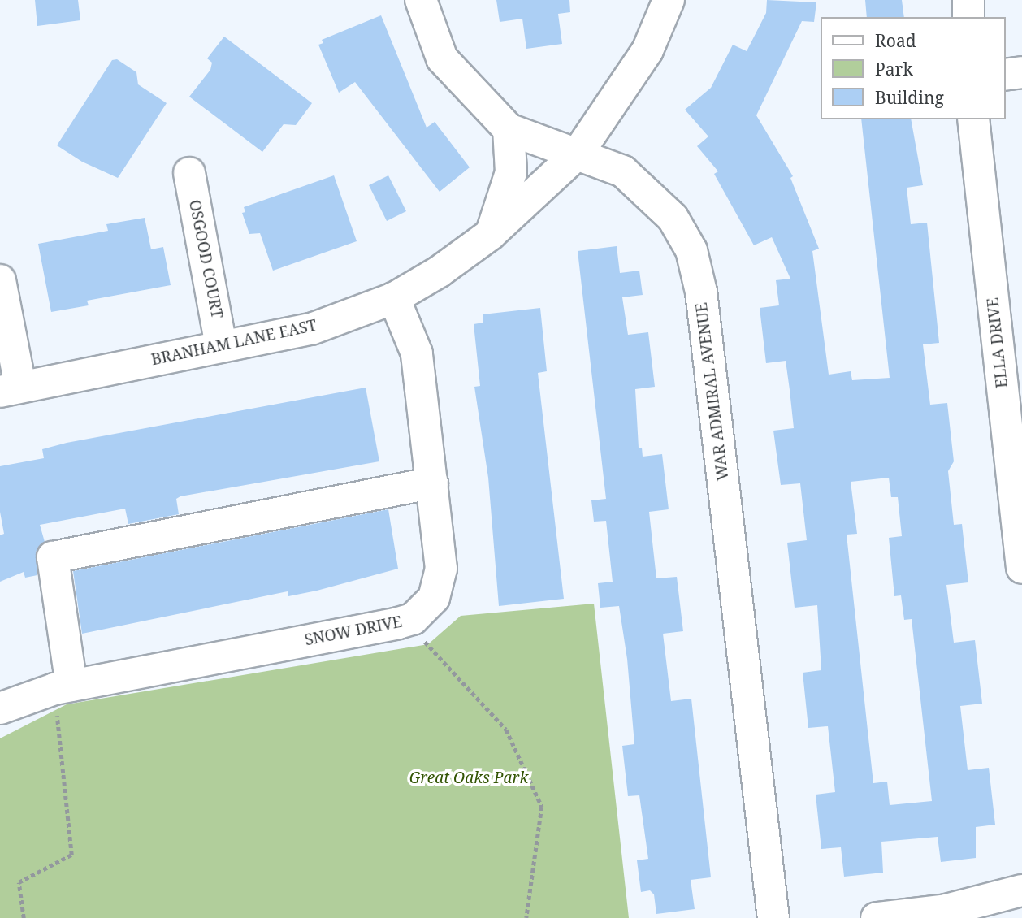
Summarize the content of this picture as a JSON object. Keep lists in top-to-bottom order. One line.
{"streets":{"street":["OSGOOD COURT","BRANHAM LANE EAST","ELLA DRIVE","WAR ADMIRAL AVENUE","SNOW DRIVE"]},"crossings":[["OSGOOD COURT","BRANHAM LANE EAST"],["BRANHAM LANE EAST","WAR ADMIRAL AVENUE"],["BRANHAM LANE EAST","SNOW DRIVE"]],"parks":["Great Oaks Park"],"legend":["Road","Park","Building"]}
